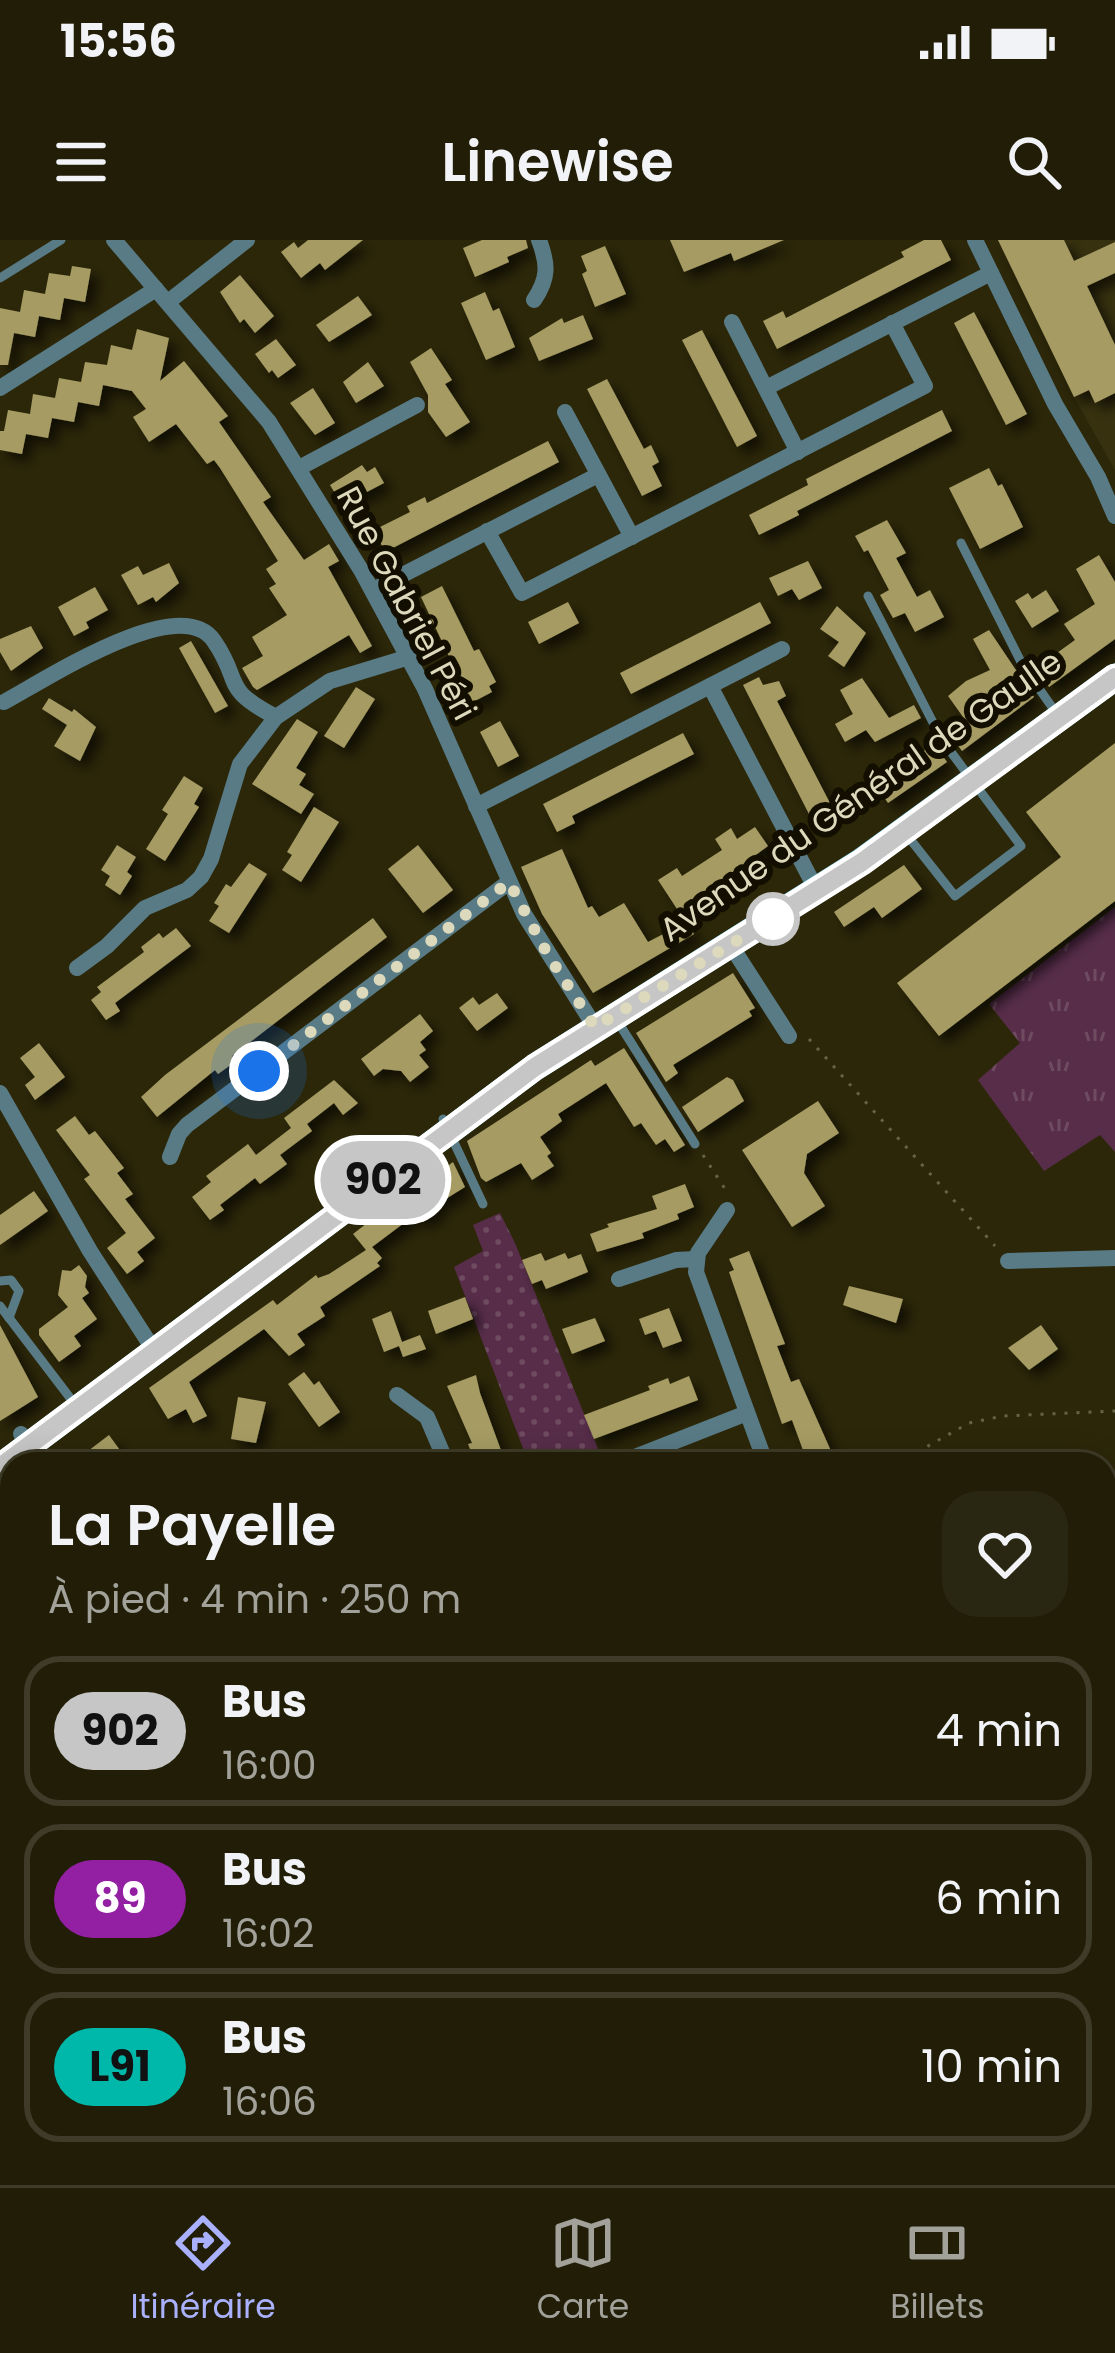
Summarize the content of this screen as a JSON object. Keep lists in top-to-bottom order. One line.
{"streets":{"main road":["Avenue du Général de Gaulle"],"street":["Rue Gabriel Péri"]},"crossings":[["Rue Gabriel Péri","Avenue du Général de Gaulle"]],"lines":["bus line 902"],"page":{"status":"15:56","header":"Linewise","on_map":"902","heading":["La Payelle","À pied · 4 min · 250 m"],"list":[{"mark":"902","name":"Bus","note":"16:00","value":"4 min"},{"mark":"89","name":"Bus","note":"16:02","value":"6 min"},{"mark":"L91","name":"Bus","note":"16:06","value":"10 min"}],"tabs":["Itinéraire","Carte","Billets"]}}
